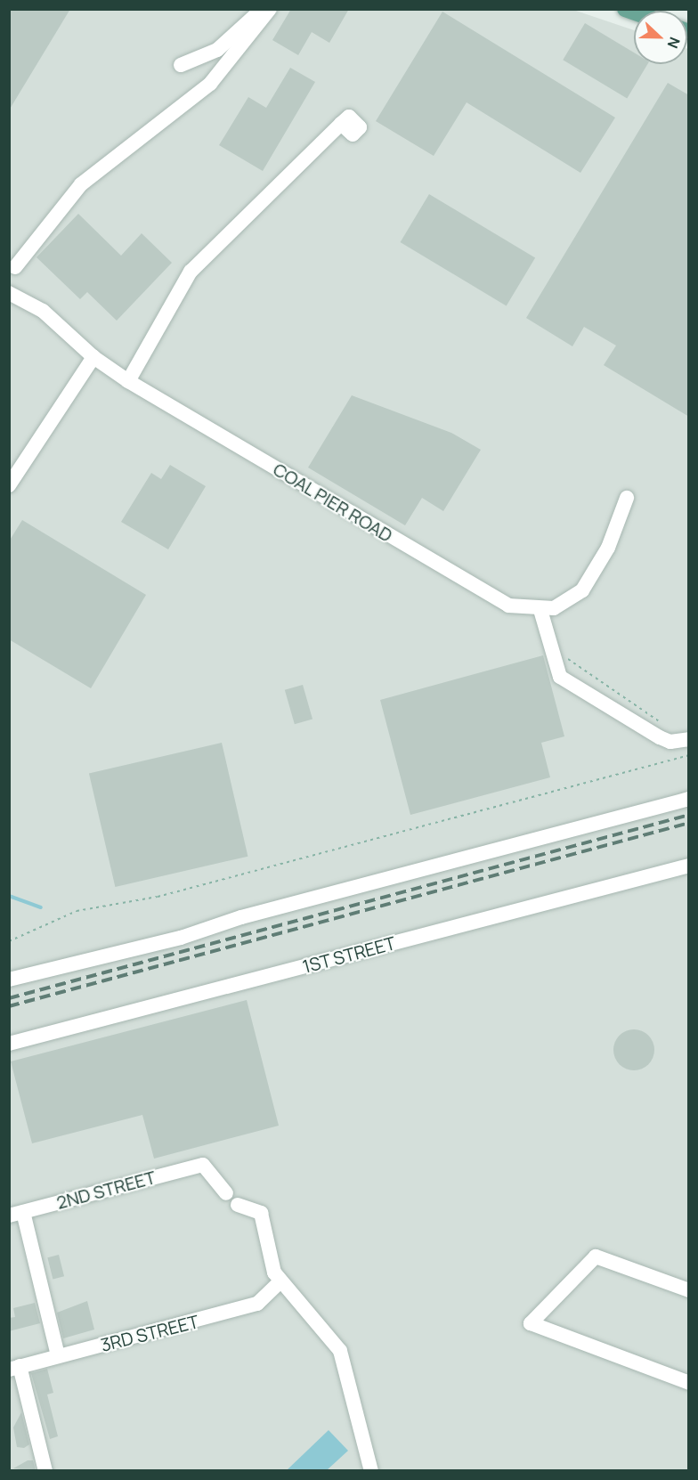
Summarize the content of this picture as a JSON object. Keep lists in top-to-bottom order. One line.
{"streets":{"street":["COAL PIER ROAD","1ST STREET","2ND STREET","3RD STREET"]},"north":"right"}
